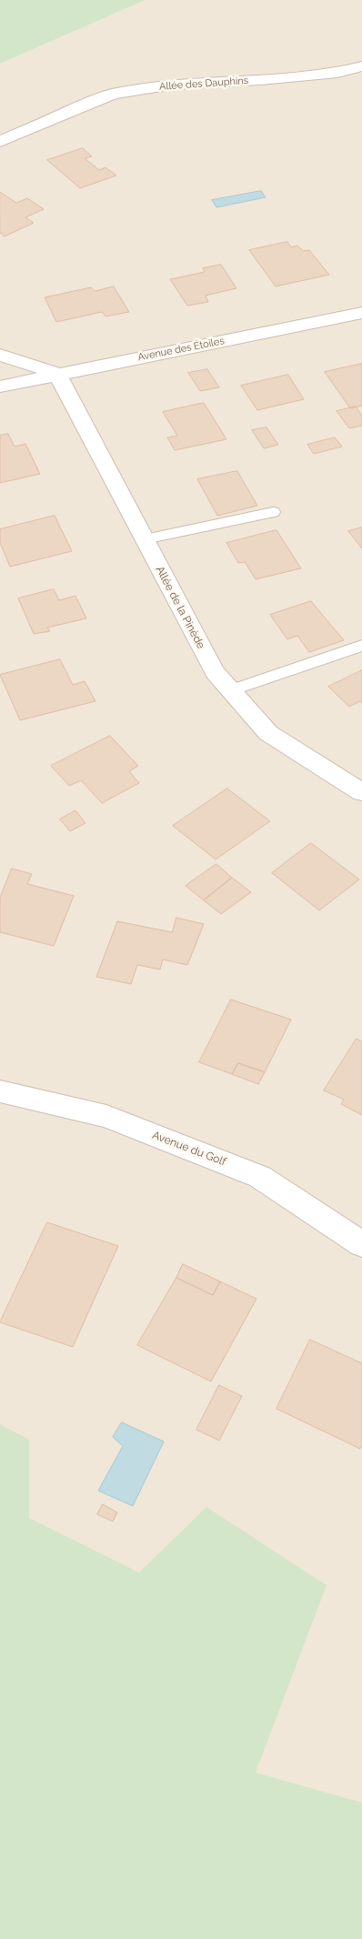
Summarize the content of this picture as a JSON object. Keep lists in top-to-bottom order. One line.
{"streets":{"street":["Allée des Dauphins","Avenue des Étoiles","Allée de la Pinède","Avenue du Golf"]},"crossings":[["Avenue des Étoiles","Allée de la Pinède"]]}
